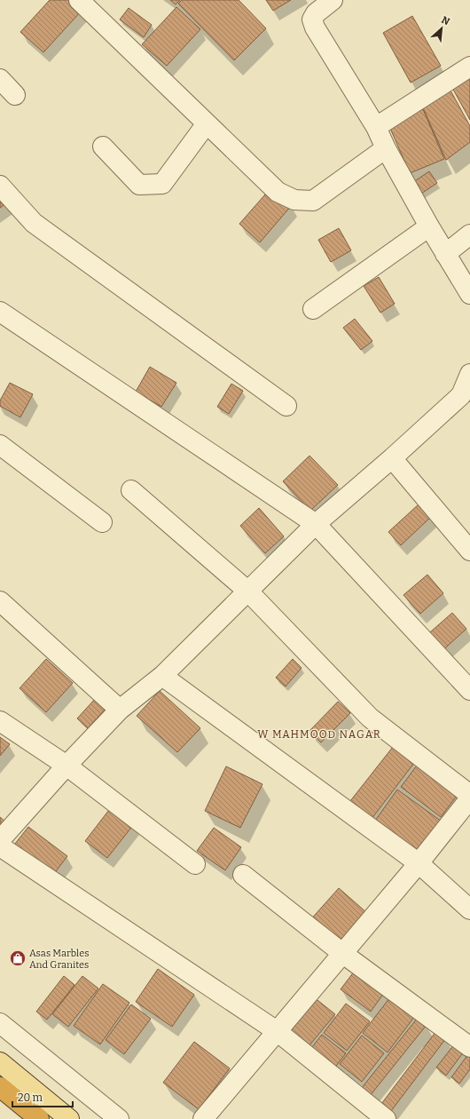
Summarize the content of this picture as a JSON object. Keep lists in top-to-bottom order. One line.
{"districts":["W MAHMOOD NAGAR"],"places":{"shop":["Asas Marbles And Granites"]},"scale_bar":"20 m","north":"top right"}
